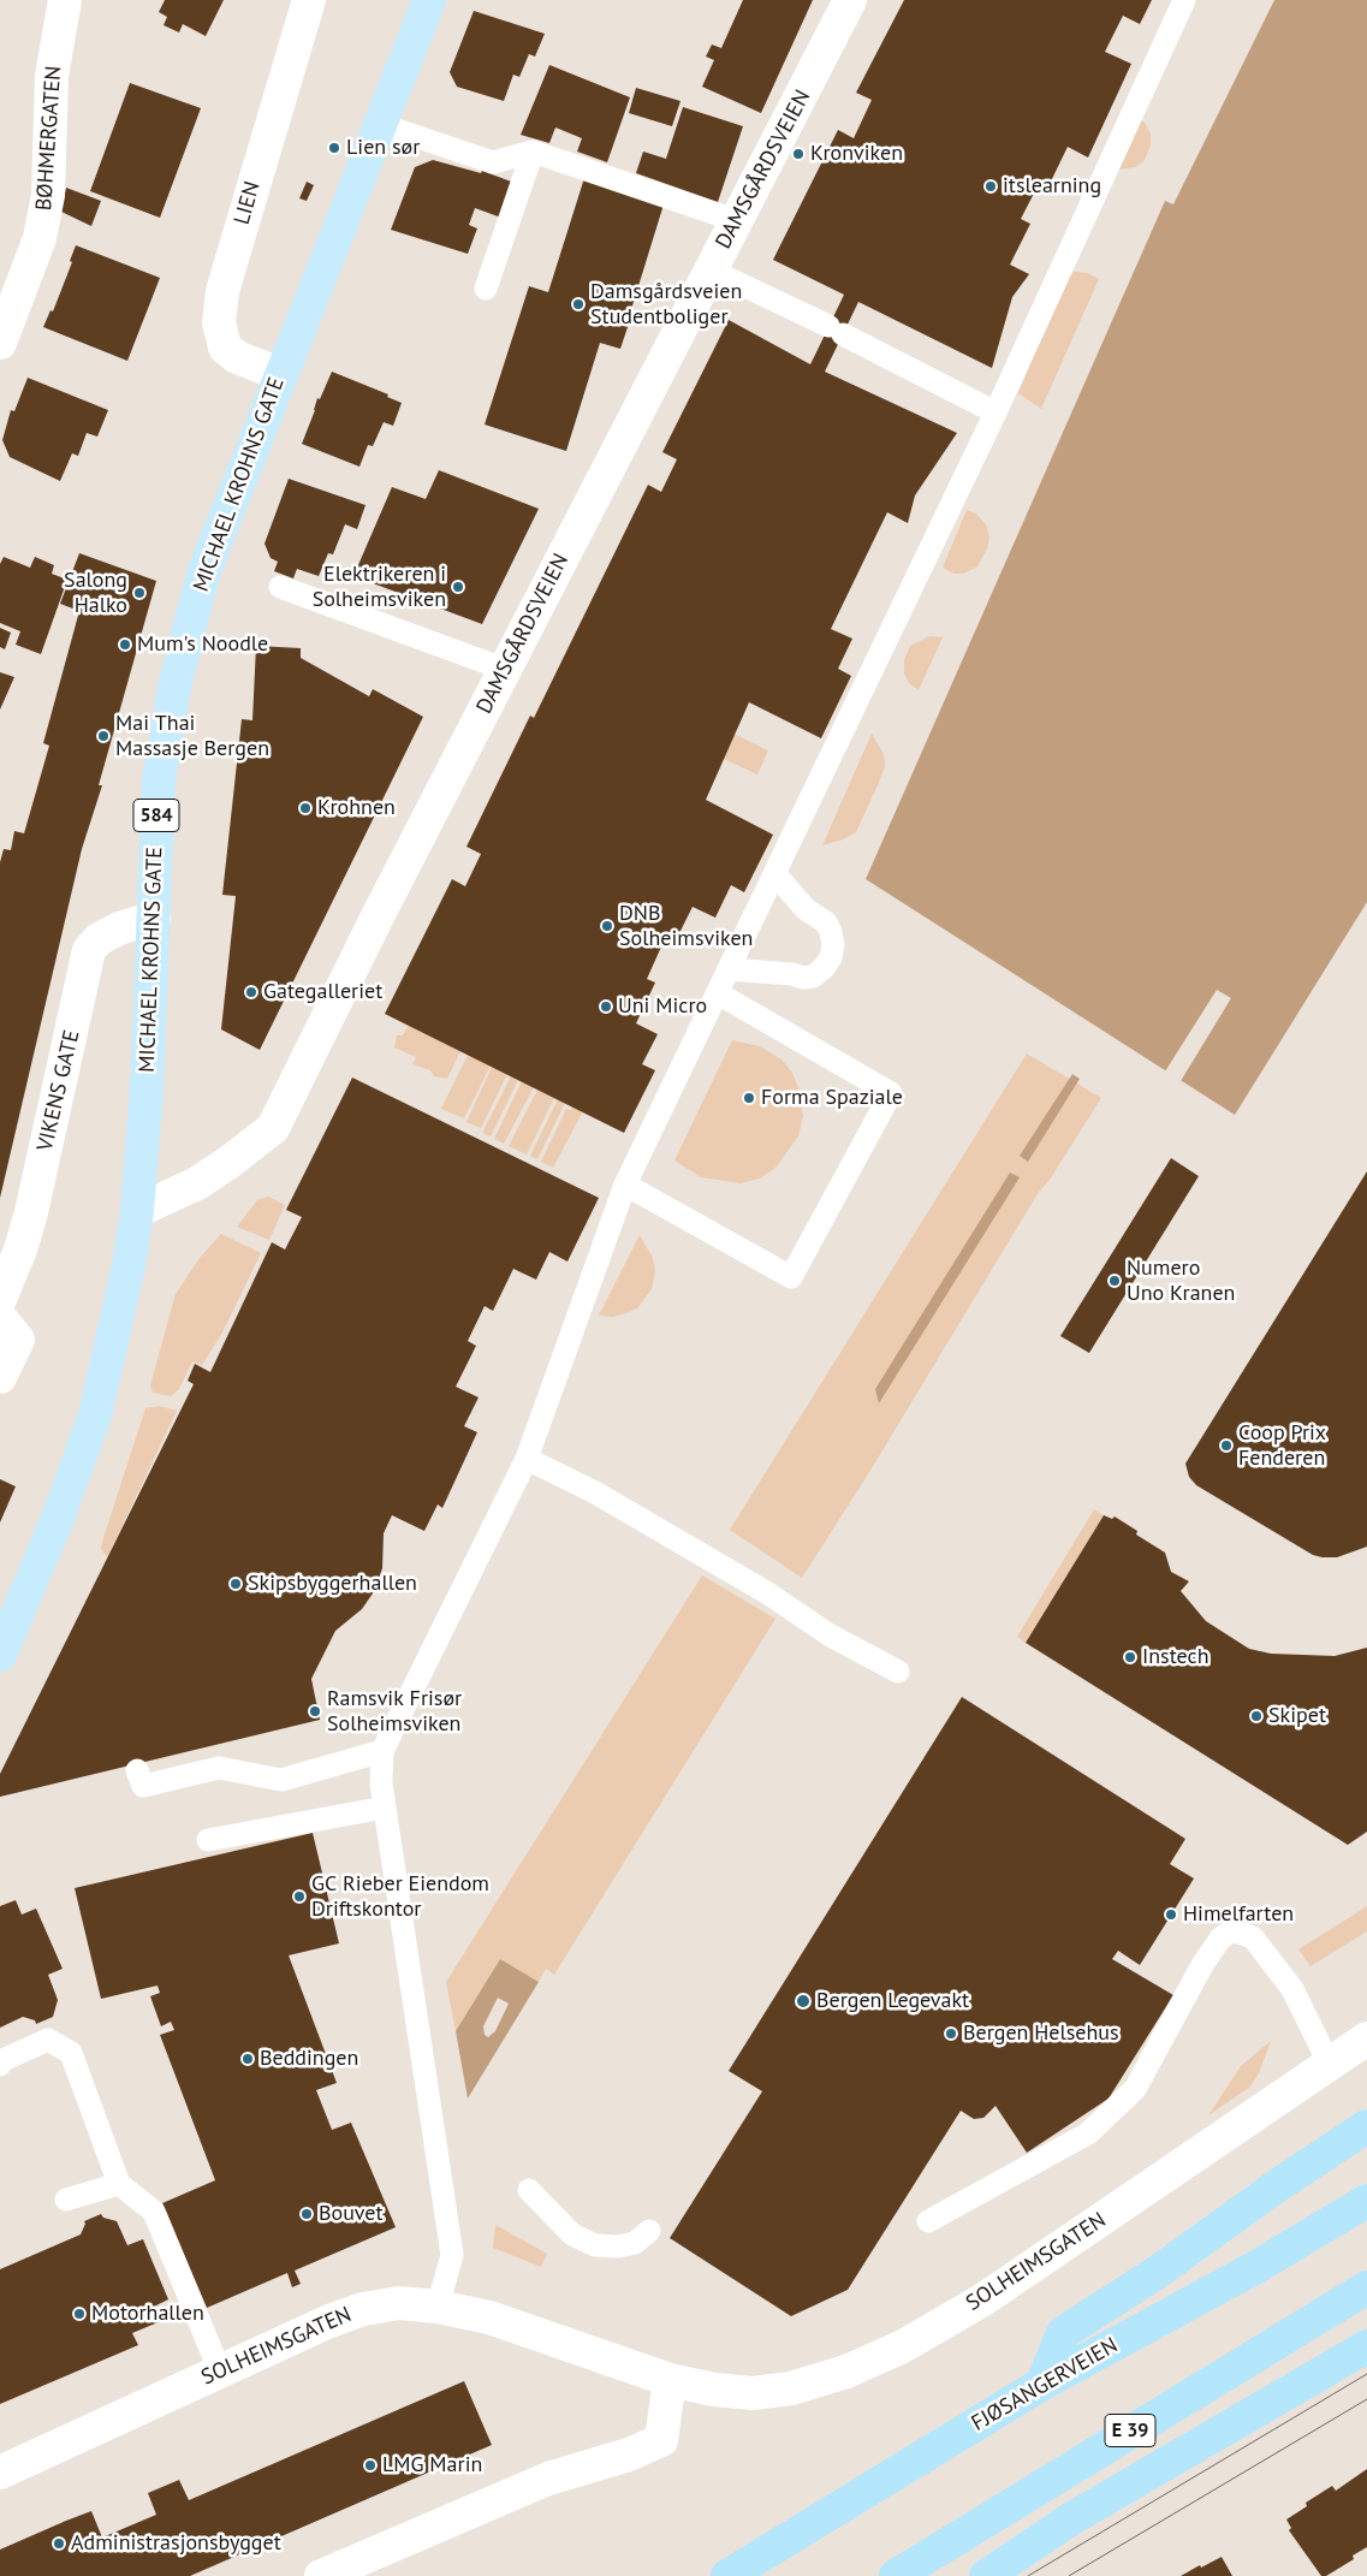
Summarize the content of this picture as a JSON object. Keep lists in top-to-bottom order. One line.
{"streets":{"highway":["FJØSANGERVEIEN","E 39"],"main road":["MICHAEL KROHNS GATE","584"],"street":["BØHMERGATEN","DAMSGÅRDSVEIEN","LIEN","VIKENS GATE","SOLHEIMSGATEN"]},"crossings":[["DAMSGÅRDSVEIEN","MICHAEL KROHNS GATE"],["LIEN","MICHAEL KROHNS GATE"],["MICHAEL KROHNS GATE","VIKENS GATE"]],"places":["Lien sør","Kronviken","itslearning","Damsgårdsveien Studentboliger","Elektrikeren i Solheimsviken","Salong Halko","Mum's Noodle","Mai Thai Massasje Bergen","Krohnen","DNB Solheimsviken","Gategalleriet","Uni Micro","Forma Spaziale","Numero Uno Kranen","Coop Prix Fenderen","Skipsbyggerhallen","Instech","Ramsvik Frisør Solheimsviken","Skipet","GC Rieber Eiendom Driftskontor","Himelfarten","Bergen Legevakt","Bergen Helsehus","Beddingen","Bouvet","Motorhallen","LMG Marin","Administrasjonsbygget"]}
